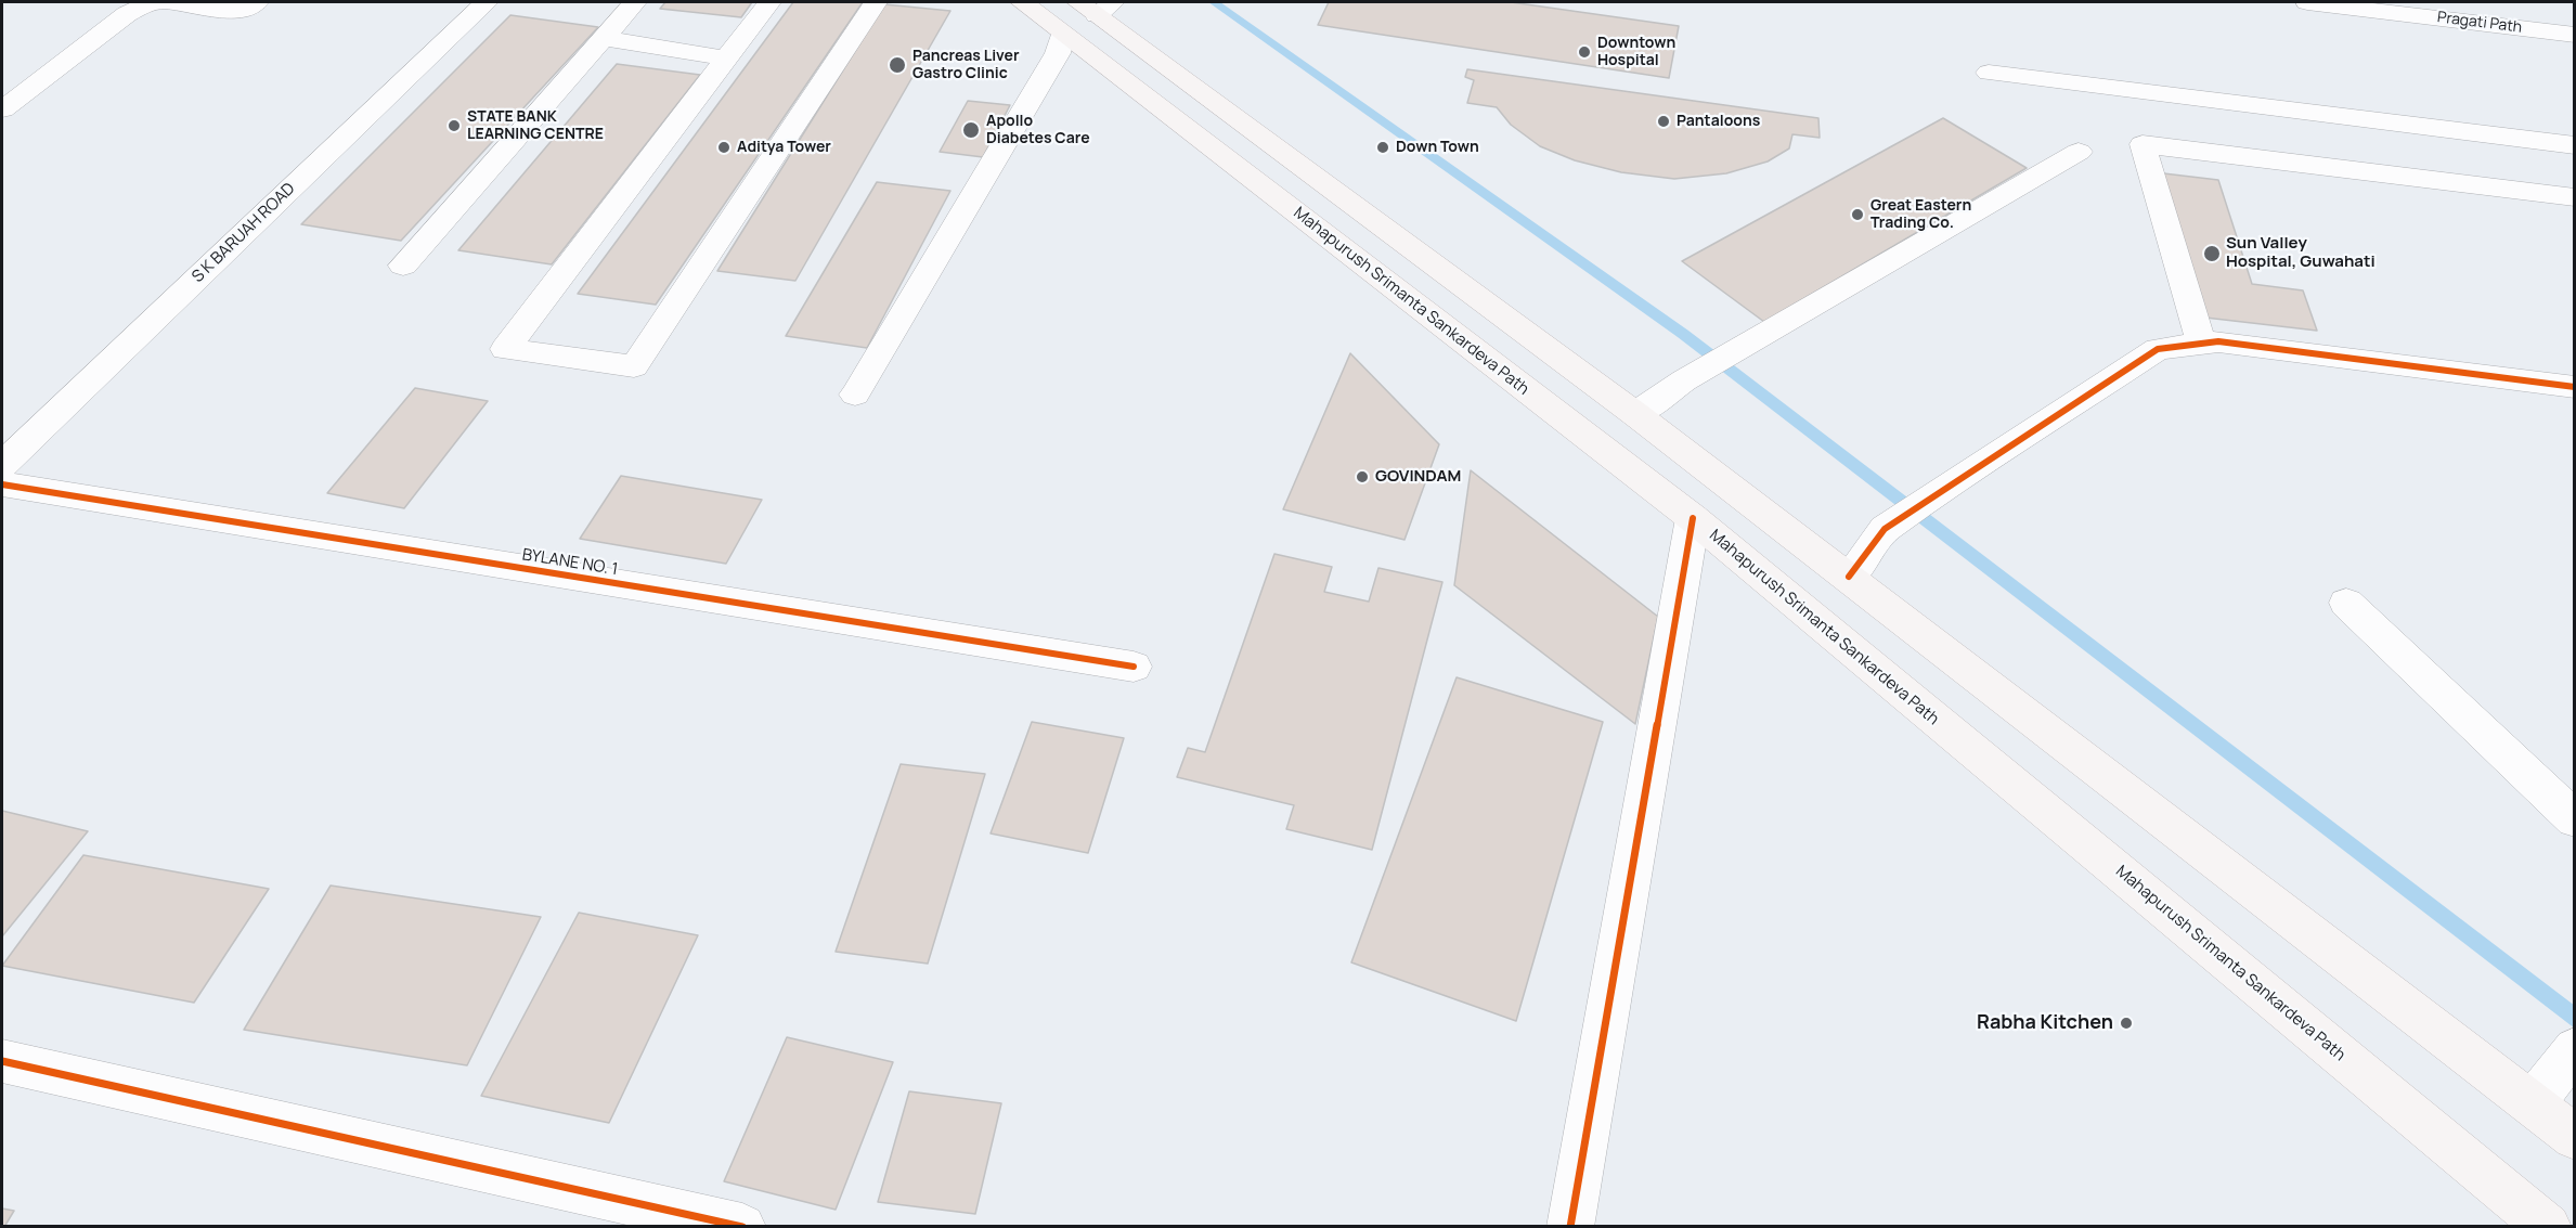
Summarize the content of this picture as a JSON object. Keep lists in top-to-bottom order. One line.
{"streets":{"main road":["Mahapurush Srimanta Sankardeva Path"],"street":["Pragati Path","S K BARUAH ROAD","BYLANE NO. 1"]},"places":["Downtown Hospital","Pancreas Liver Gastro Clinic","Pantaloons","STATE BANK LEARNING CENTRE","Apollo Diabetes Care","Aditya Tower","Down Town","Great Eastern Trading Co.","Sun Valley Hospital, Guwahati","GOVINDAM","Rabha Kitchen"]}
